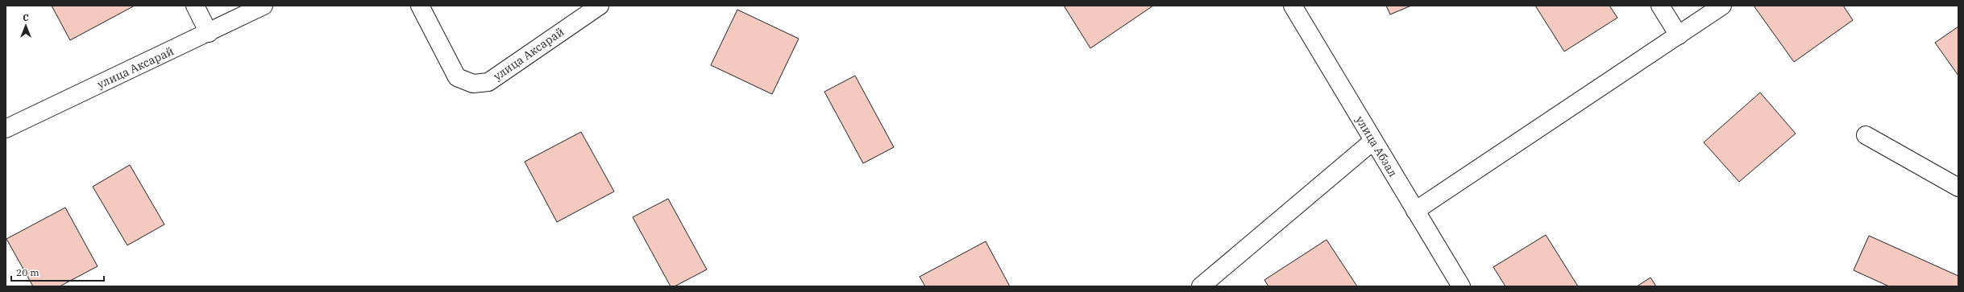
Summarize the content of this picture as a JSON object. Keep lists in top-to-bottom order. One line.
{"streets":{"street":["улица Аксарай","улица Абзал"]},"scale_bar":"20 m","north":"top"}
